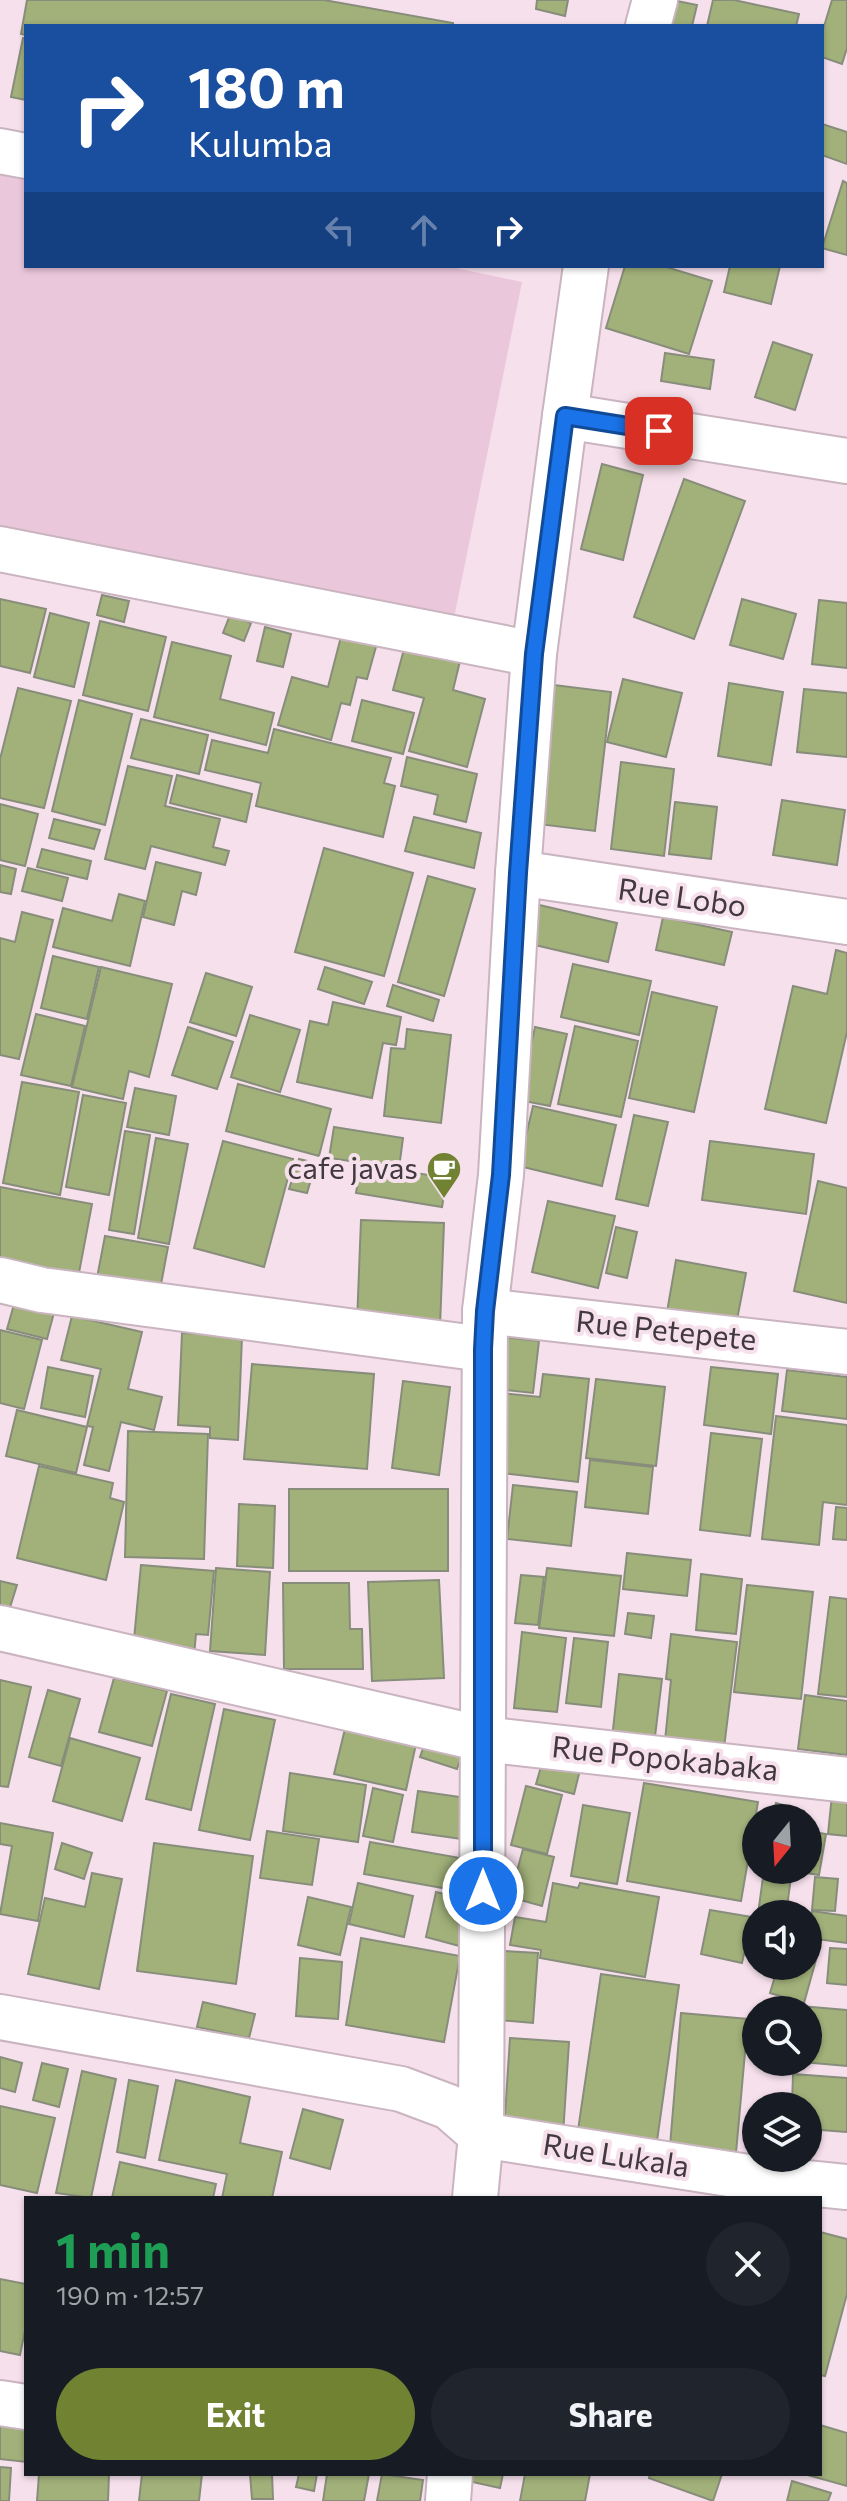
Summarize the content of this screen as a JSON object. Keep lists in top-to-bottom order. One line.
{"streets":{"street":["Rue Lobo","Rue Petepete","Rue Popokabaka","Rue Lukala"]},"places":{"cafe":["cafe javas"]},"north":"bottom","page":{"turn":["180 m","Kulumba"],"heading":["1 min","190 m · 12:57"],"buttons":["Exit","Share"]}}
